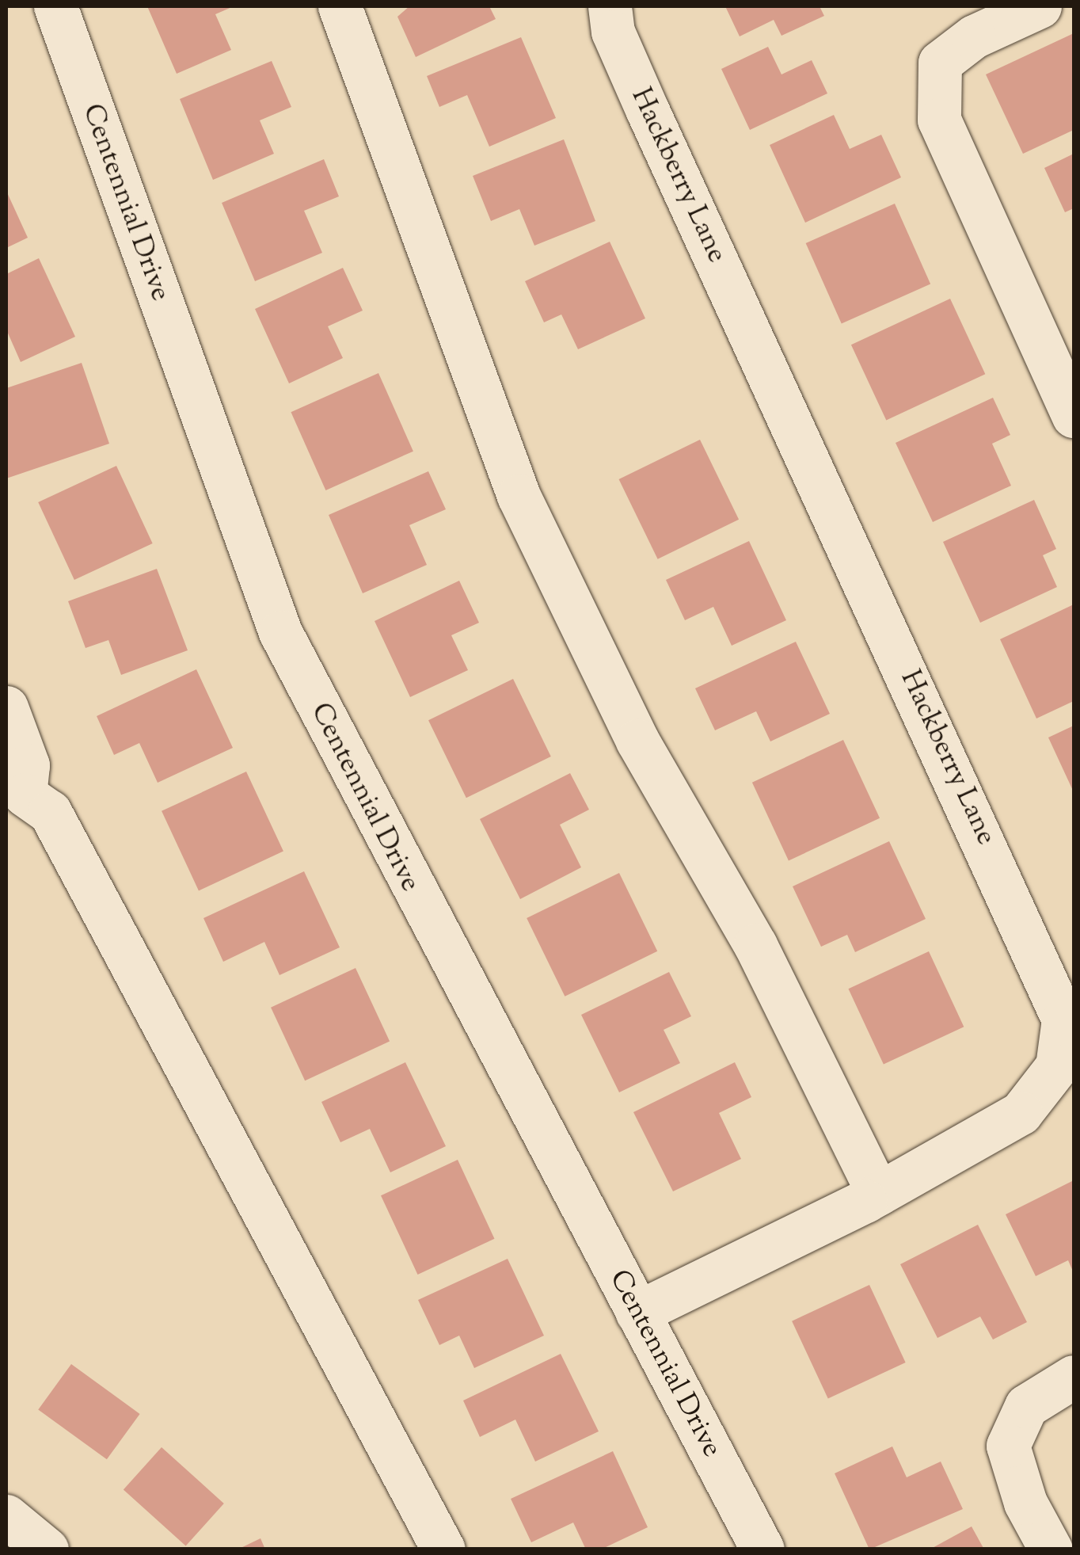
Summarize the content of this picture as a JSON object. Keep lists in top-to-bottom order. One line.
{"streets":{"street":["Hackberry Lane","Centennial Drive"]},"crossings":[["Hackberry Lane","Centennial Drive"]]}
